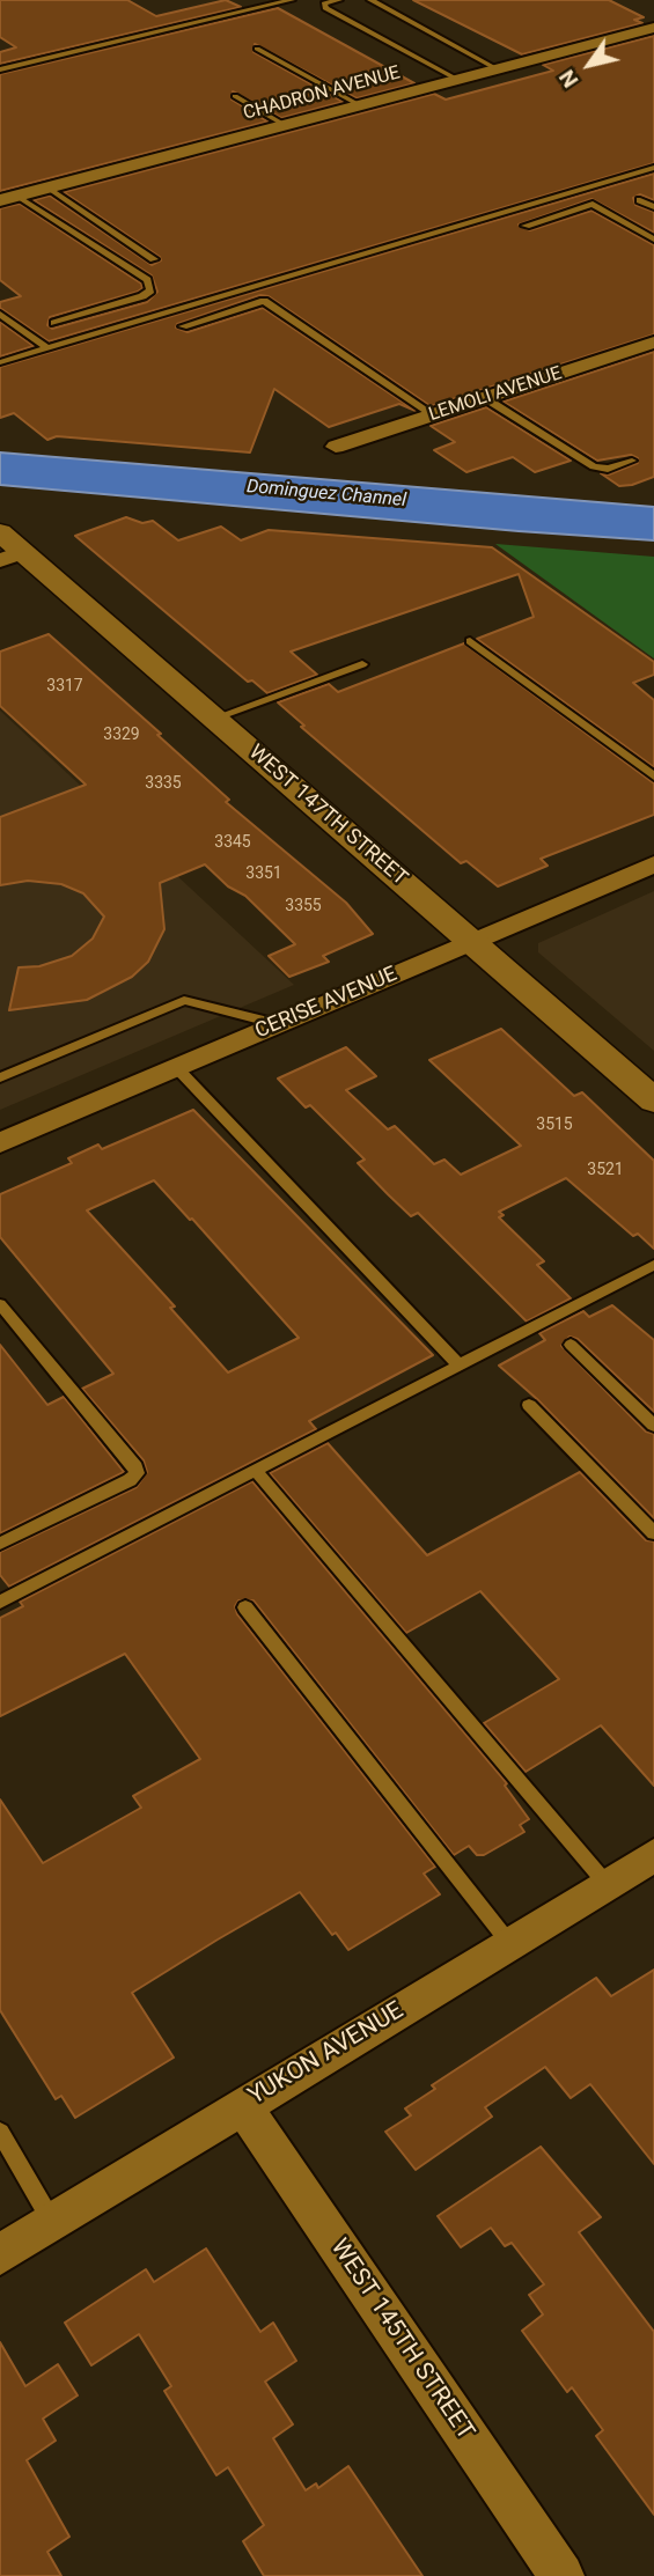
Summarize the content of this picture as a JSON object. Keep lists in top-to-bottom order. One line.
{"streets":{"street":["CHADRON AVENUE","LEMOLI AVENUE","WEST 147TH STREET","CERISE AVENUE","YUKON AVENUE","WEST 145TH STREET"]},"crossings":[["WEST 147TH STREET","CERISE AVENUE"],["YUKON AVENUE","WEST 145TH STREET"]],"water":["Dominguez Channel"],"house_numbers":["3317","3329","3335","3345","3351","3355","3515","3521"],"north":"bottom left"}
